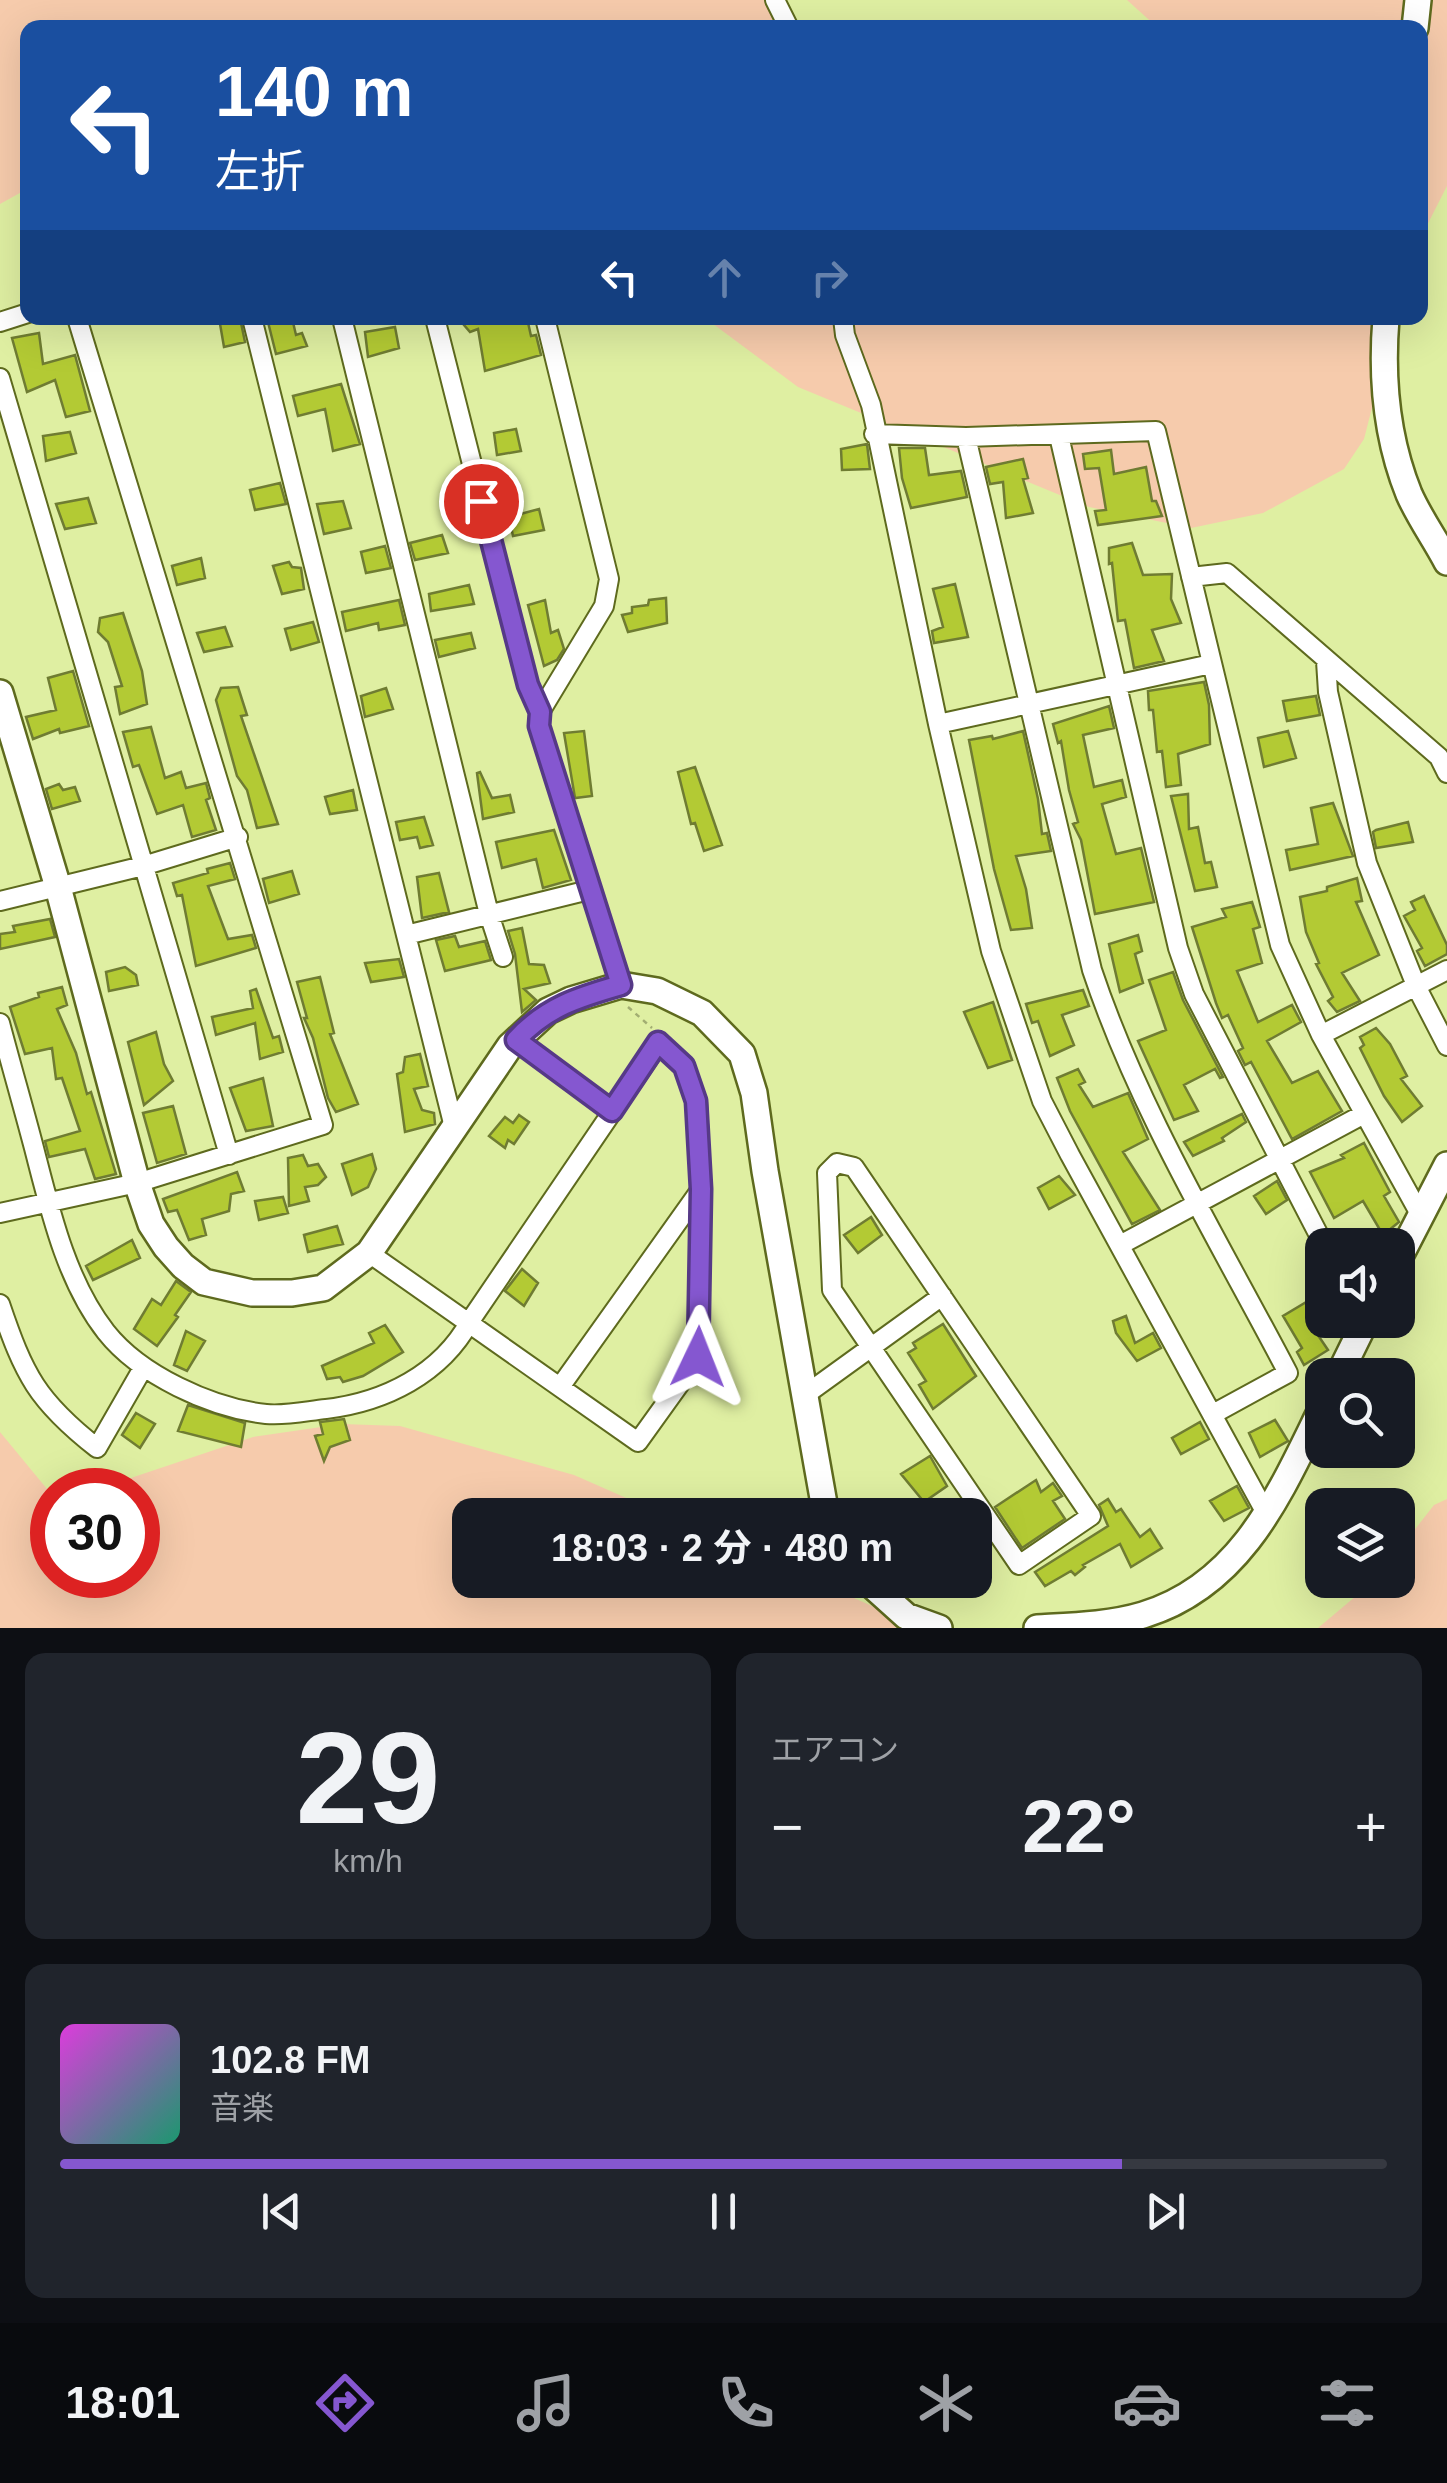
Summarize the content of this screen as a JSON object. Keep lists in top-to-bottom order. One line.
{"page":{"turn":["140 m","左折"],"limit":"30","trip":"18:03 · 2 分 · 480 m","tile":[["29","km/h"],"エアコン"],"heat":["−","22°","+"],"song":["102.8 FM","音楽"],"tabs":"18:01"}}
